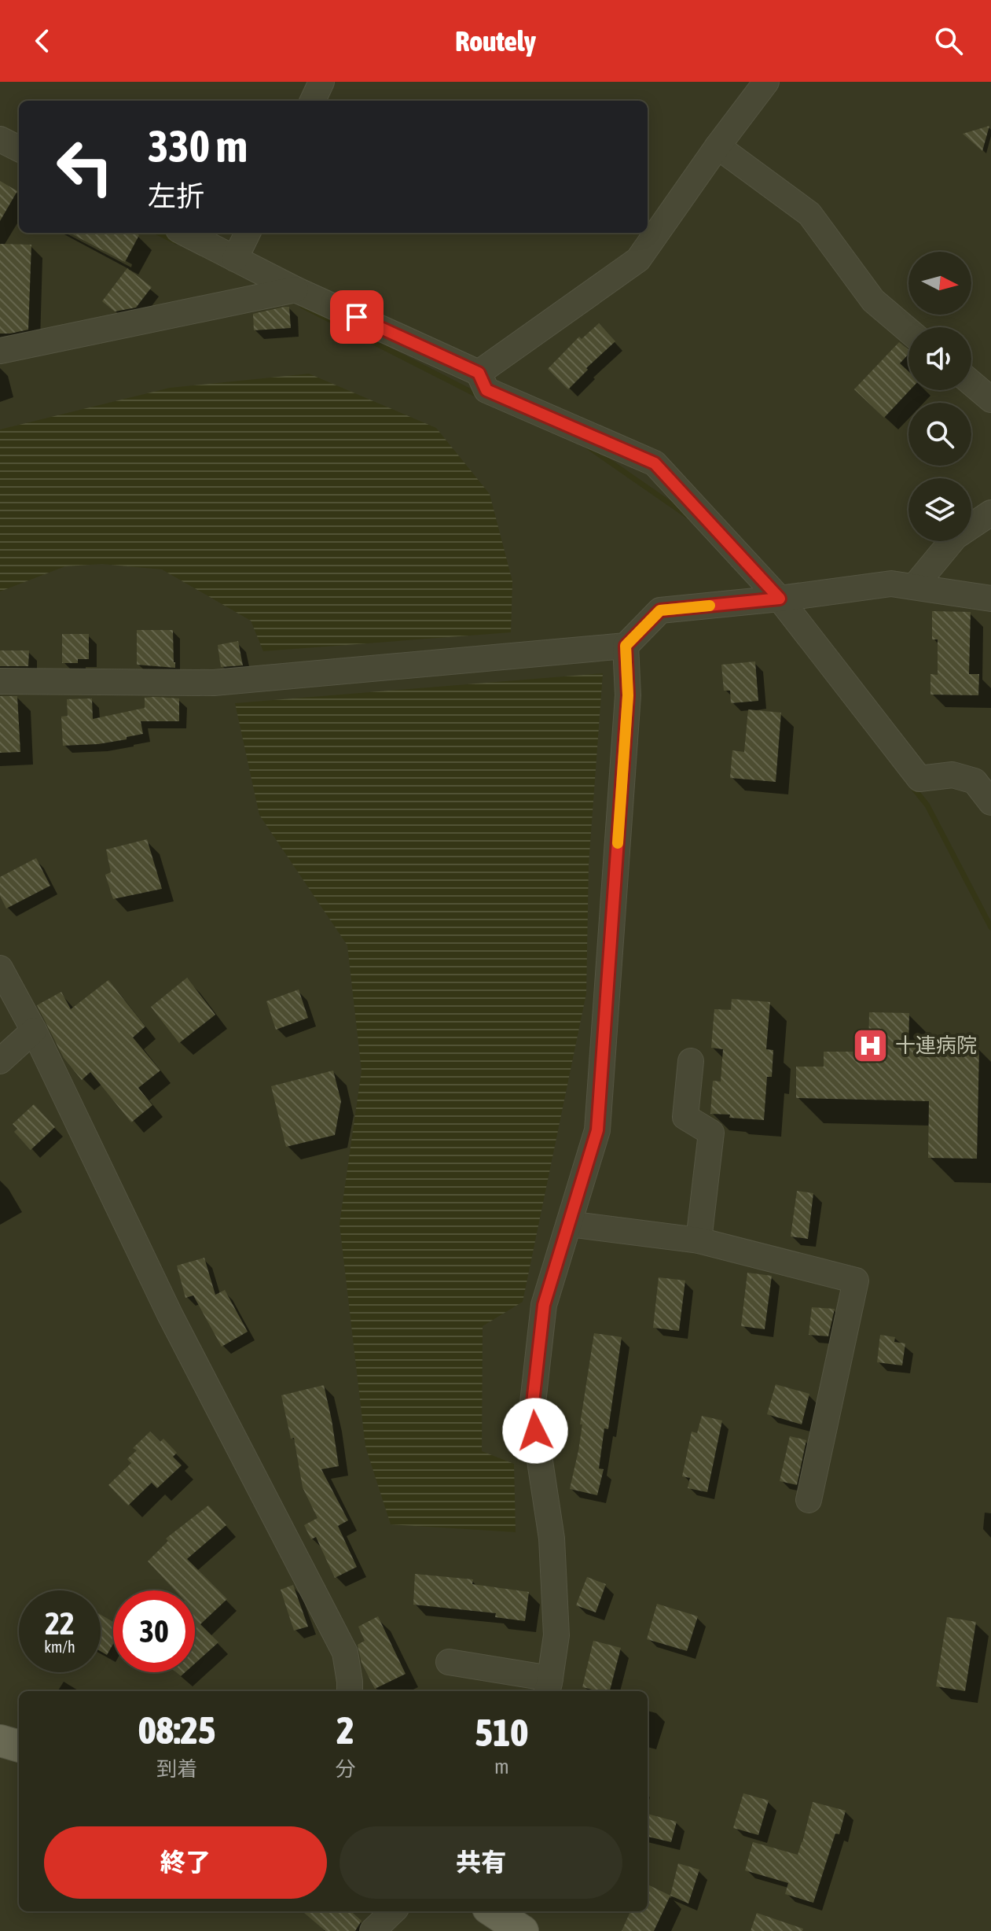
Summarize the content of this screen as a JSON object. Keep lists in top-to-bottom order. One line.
{"places":{"hospital":["十連病院"]},"north":"right","page":{"header":"Routely","turn":["330 m","左折"],"speed":"22 km/h","limit":"30","eta":["08:25","到着","2","分","510","m"],"buttons":["終了","共有"]}}
